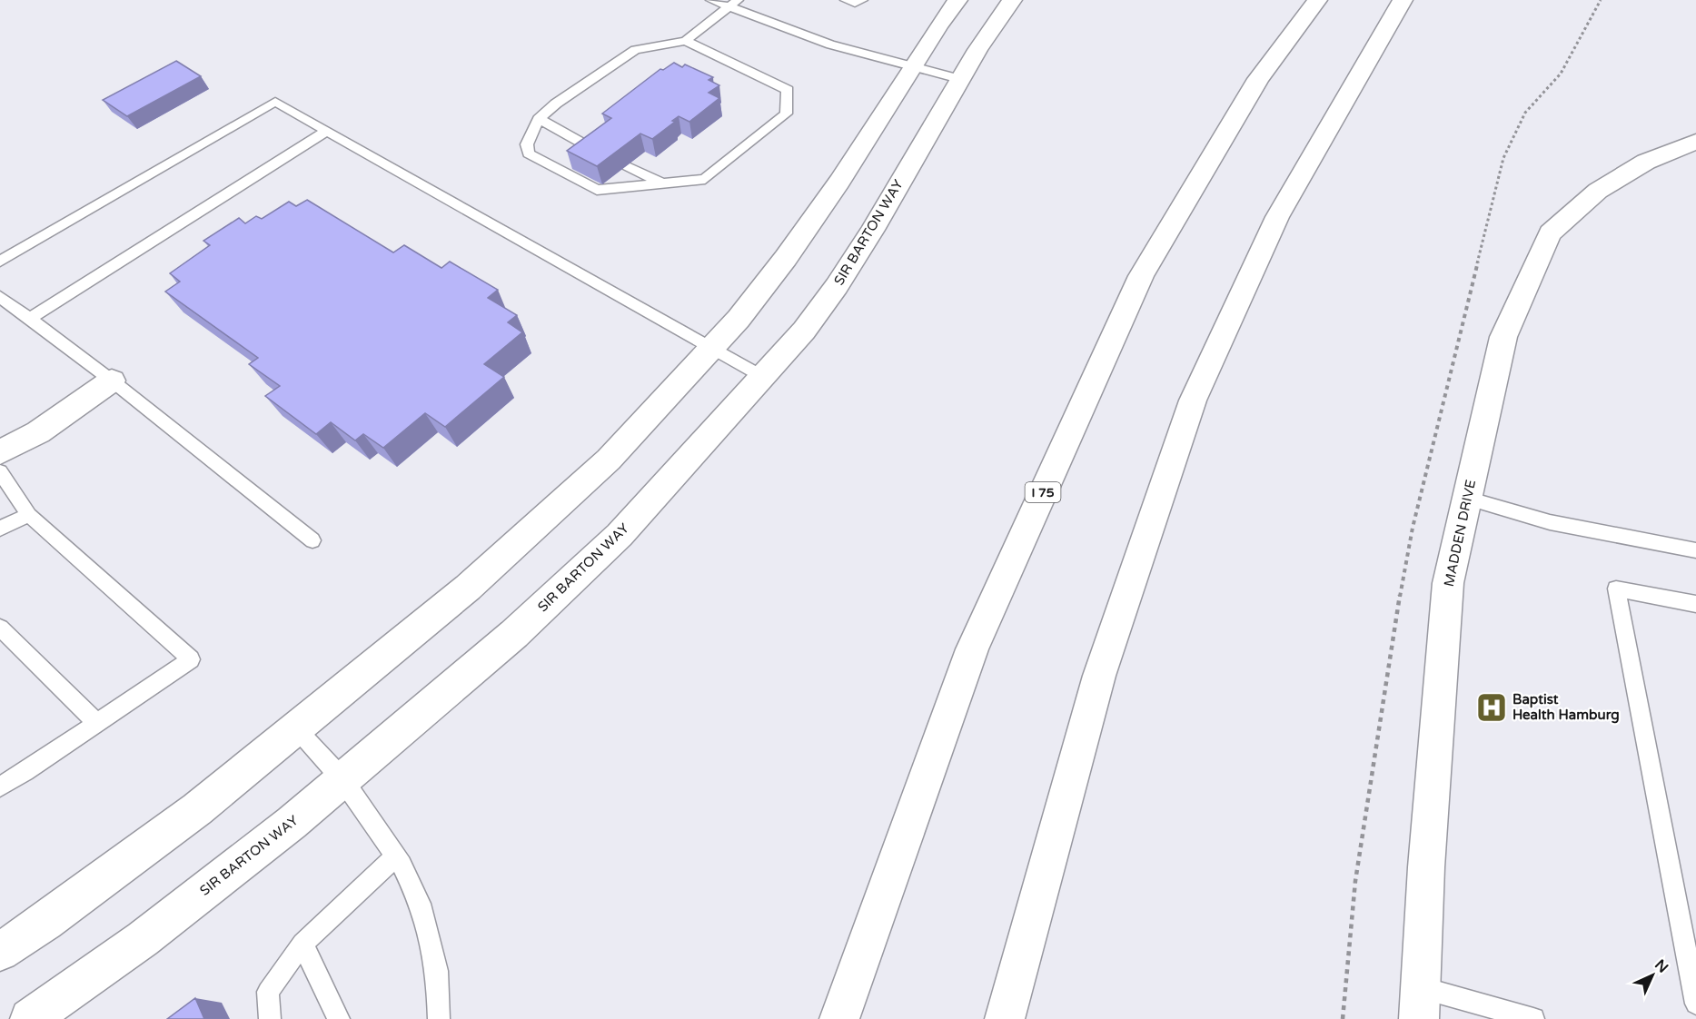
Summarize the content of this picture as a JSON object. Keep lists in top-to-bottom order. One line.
{"streets":{"main road":["SIR BARTON WAY","I 75","MADDEN DRIVE"]},"places":{"hospital":["Baptist Health Hamburg"]},"north":"top right"}
